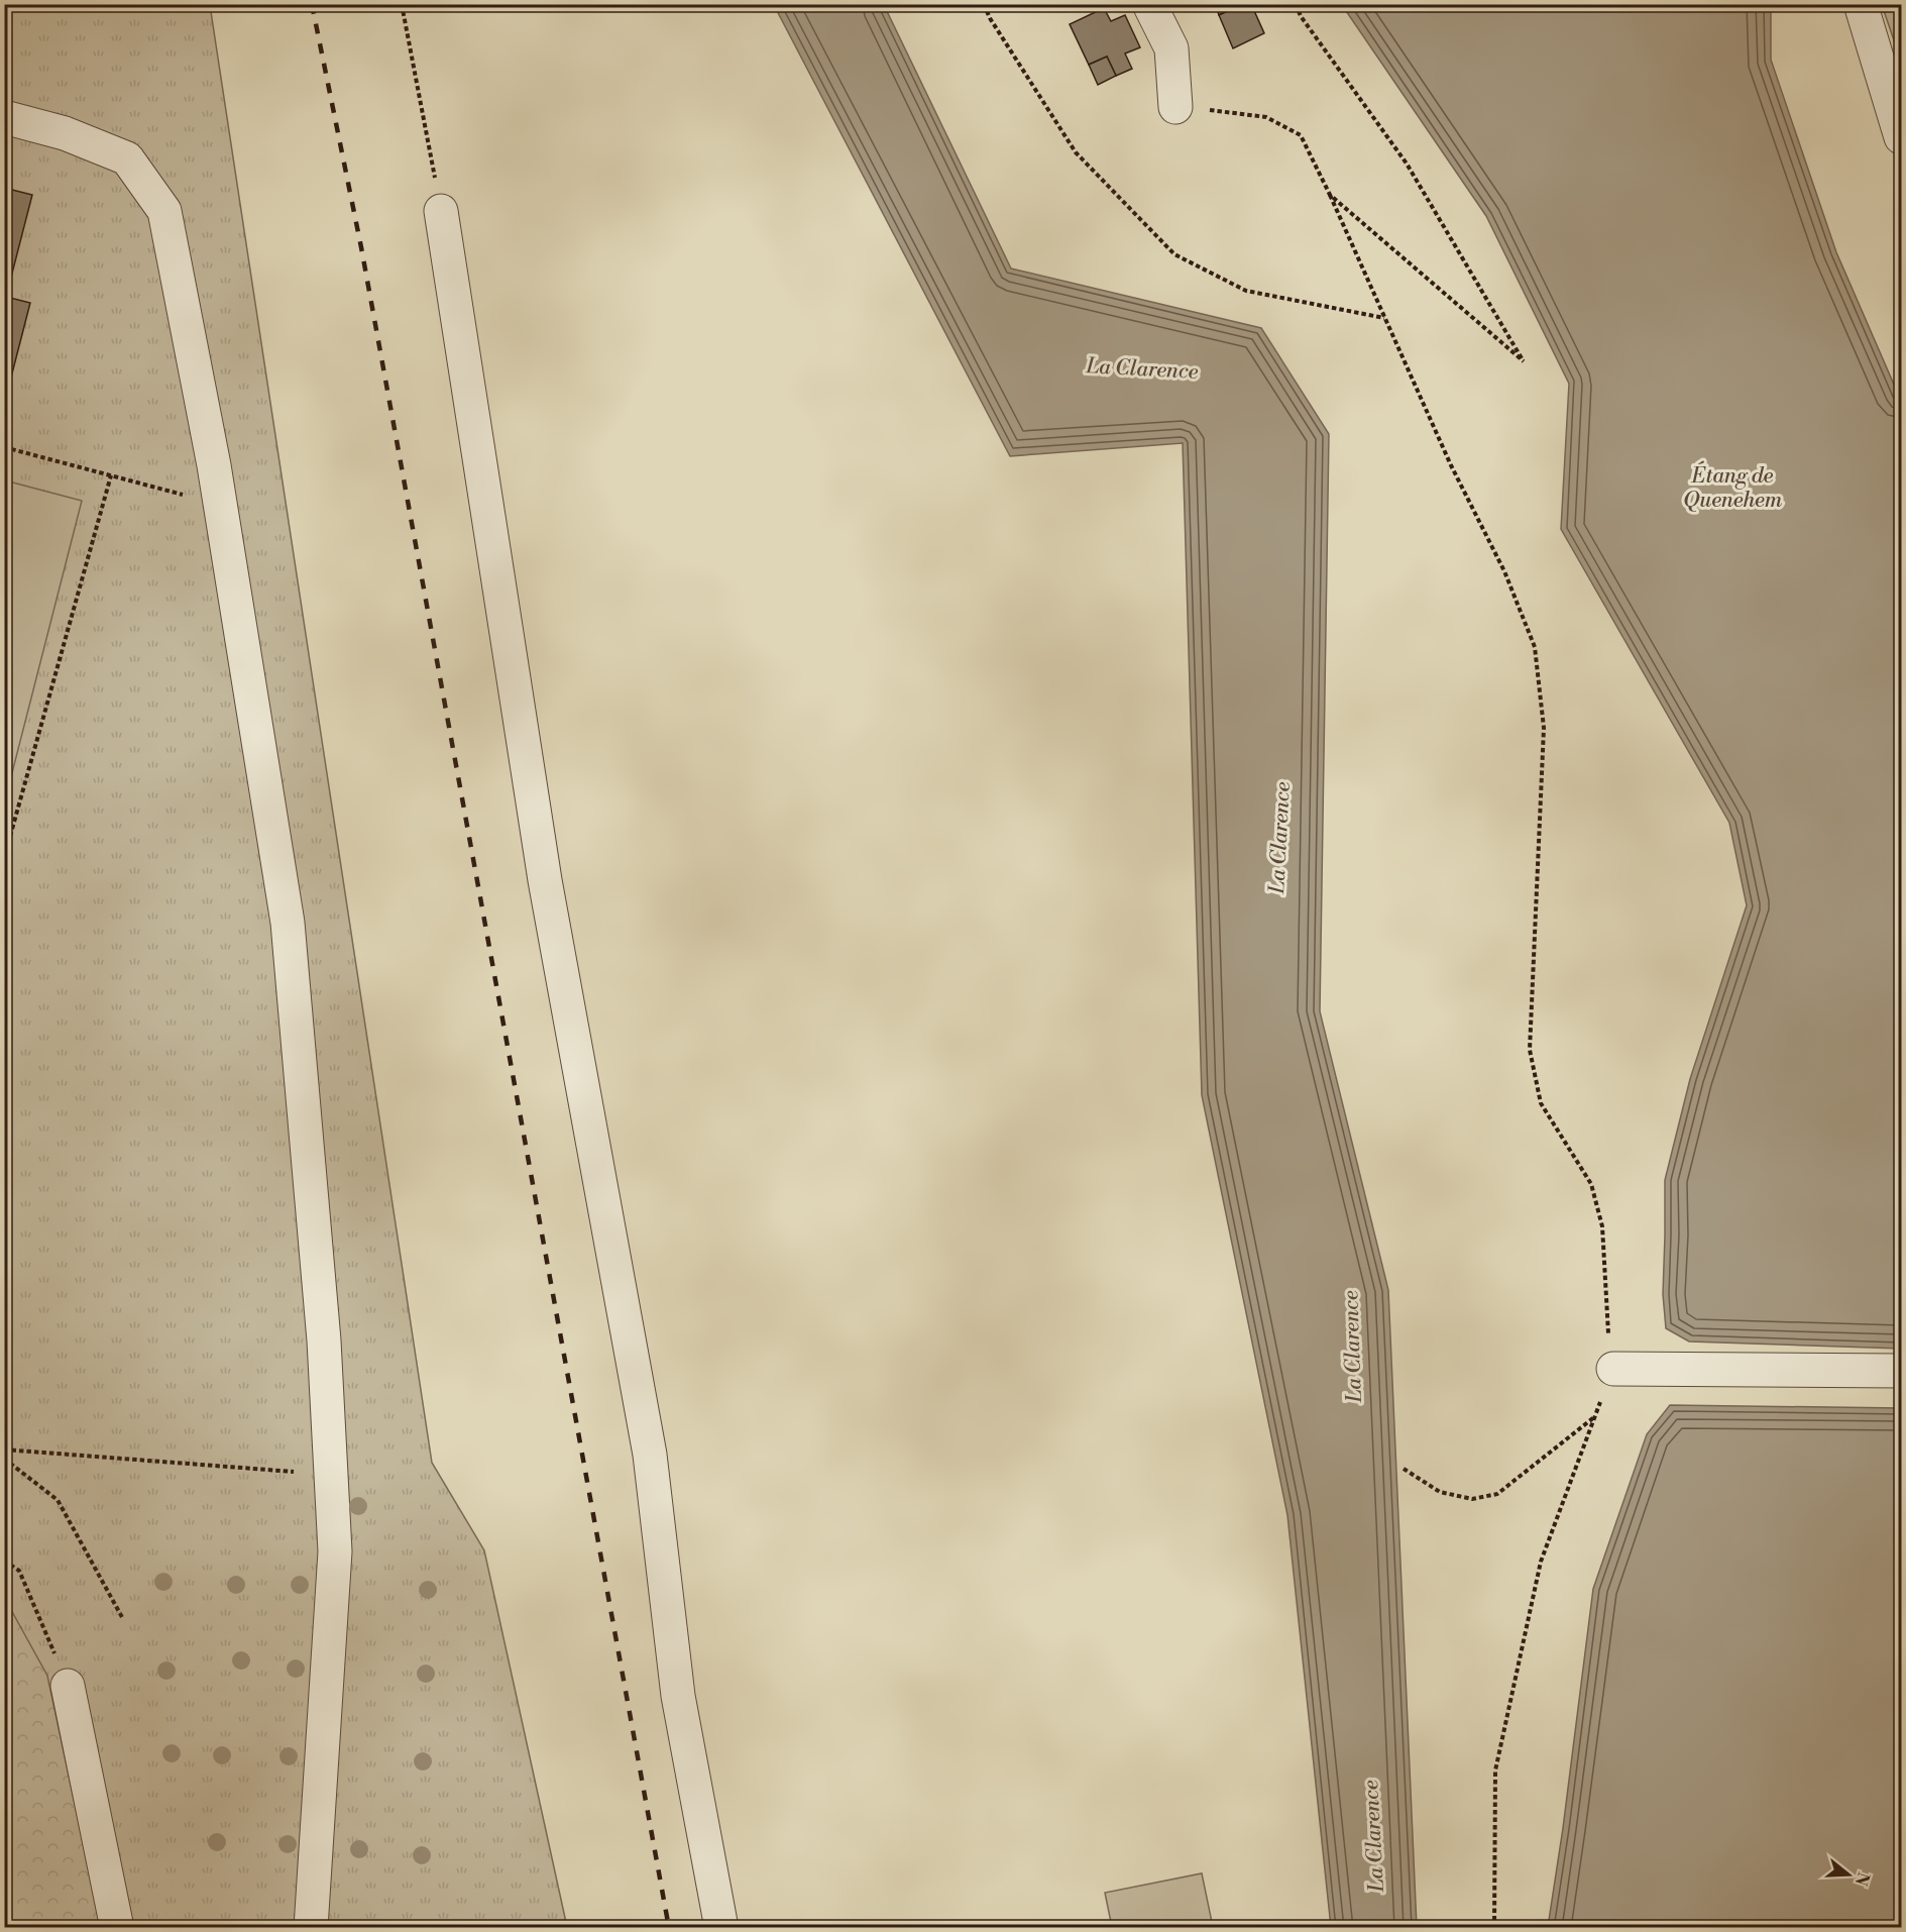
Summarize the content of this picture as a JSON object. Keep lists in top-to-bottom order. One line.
{"water":["La Clarence","Étang de Quenehem"],"north":"right"}
